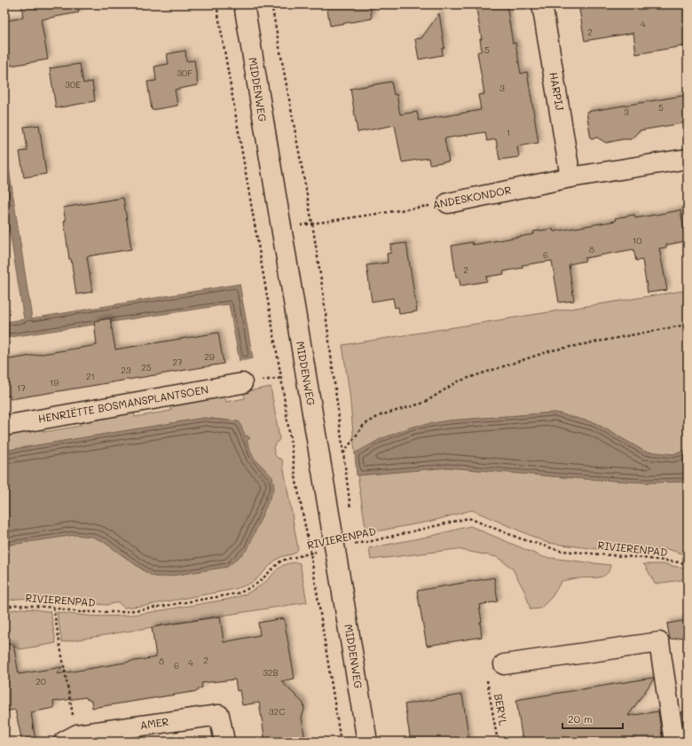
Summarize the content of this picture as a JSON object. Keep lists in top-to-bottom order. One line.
{"streets":{"street":["MIDDENWEG","HARPIJ","ANDESKONDOR","HENRIËTTE BOSMANSPLANTSOEN","AMER"],"path":["RIVIERENPAD","BERYL"]},"crossings":[["MIDDENWEG","ANDESKONDOR"],["MIDDENWEG","RIVIERENPAD"],["HARPIJ","ANDESKONDOR"]],"house_numbers":["4","2","5","30F","30E","3","5","3","1","10","8","6","2","29","27","25","23","21","19","17","2","8","4","6","32B","20","32C"],"scale_bar":"20 m"}
